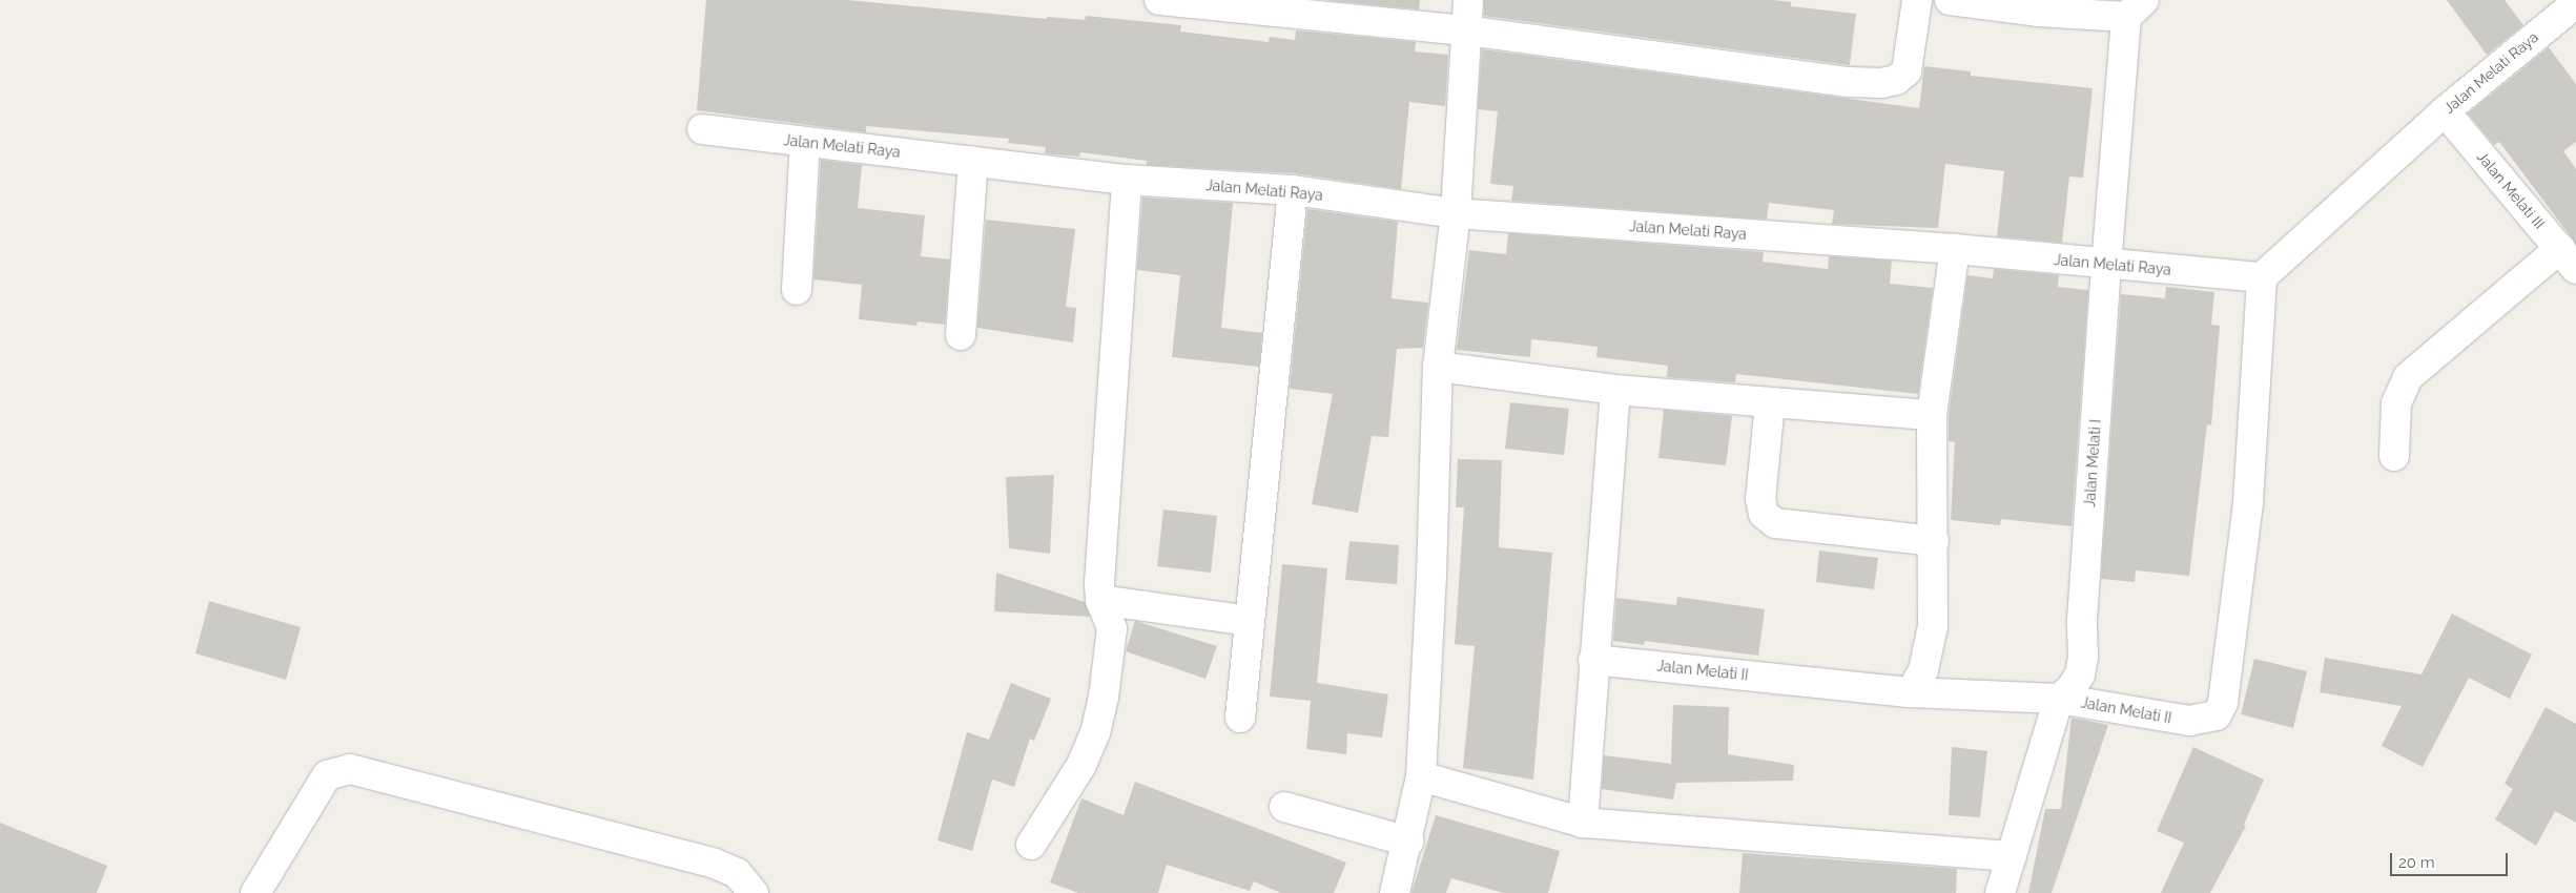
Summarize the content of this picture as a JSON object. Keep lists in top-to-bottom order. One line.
{"streets":{"street":["Jalan Melati Raya","Jalan Melati III","Jalan Melati I","Jalan Melati II"]},"crossings":[["Jalan Melati Raya","Jalan Melati III"],["Jalan Melati Raya","Jalan Melati I"],["Jalan Melati Raya","Jalan Melati II"],["Jalan Melati I","Jalan Melati II"]],"scale_bar":"20 m"}
